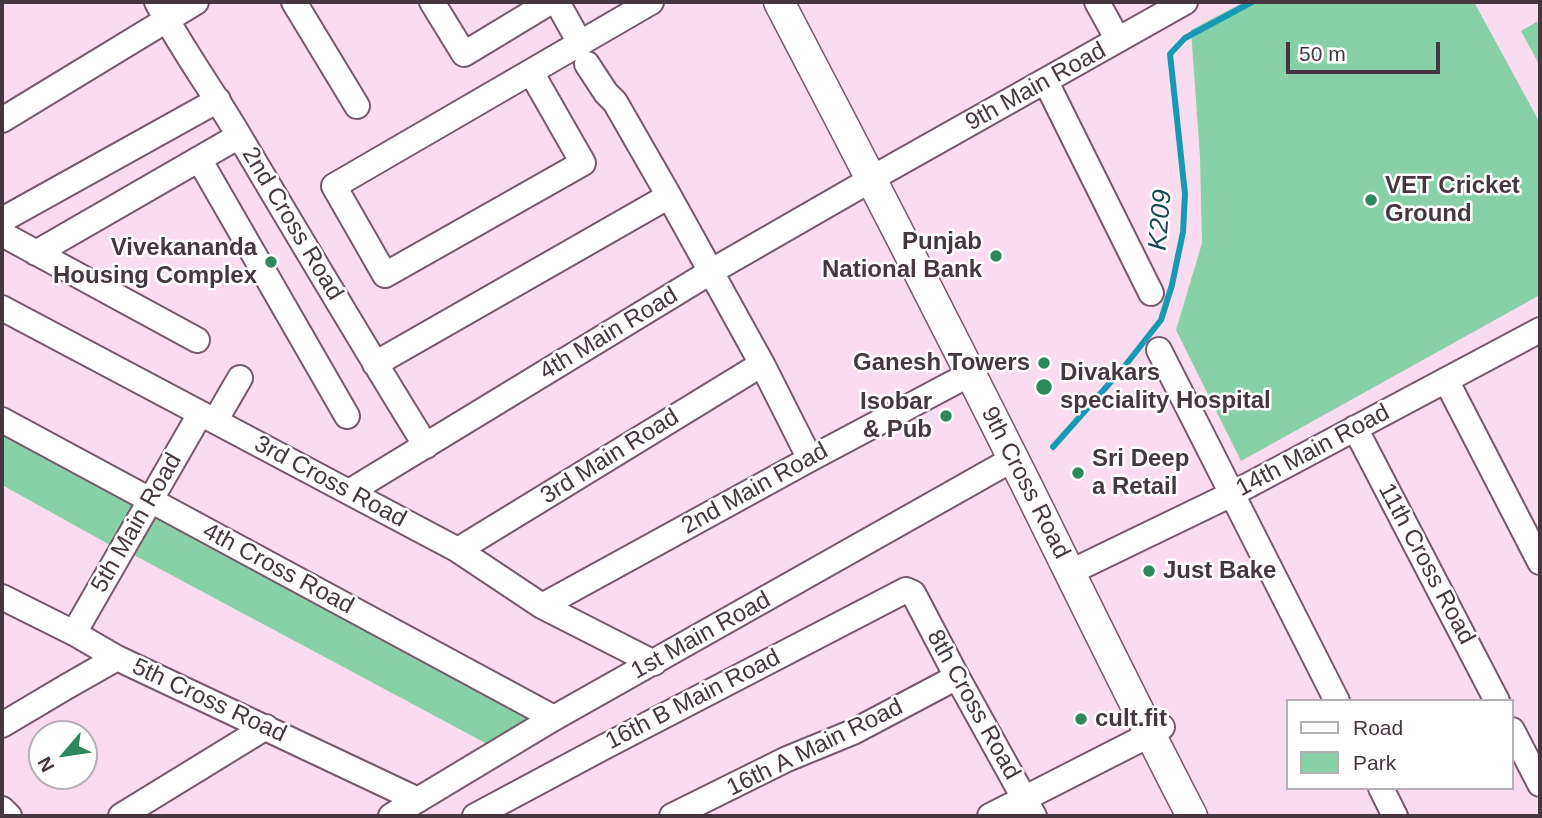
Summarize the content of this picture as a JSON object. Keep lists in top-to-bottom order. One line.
{"streets":{"main road":["9th Cross Road"],"street":["9th Main Road","2nd Cross Road","4th Main Road","14th Main Road","3rd Main Road","3rd Cross Road","2nd Main Road","5th Main Road","11th Cross Road","4th Cross Road","1st Main Road","16th B Main Road","5th Cross Road","8th Cross Road","16th A Main Road"]},"crossings":[["9th Main Road","4th Main Road"],["9th Main Road","9th Cross Road"],["2nd Cross Road","4th Main Road"],["4th Main Road","3rd Cross Road"],["4th Main Road","9th Cross Road"],["14th Main Road","9th Cross Road"],["14th Main Road","11th Cross Road"],["3rd Main Road","3rd Cross Road"],["3rd Cross Road","2nd Main Road"],["3rd Cross Road","5th Main Road"],["3rd Cross Road","1st Main Road"],["9th Cross Road","2nd Main Road"],["9th Cross Road","1st Main Road"],["5th Main Road","4th Cross Road"],["5th Main Road","5th Cross Road"],["4th Cross Road","1st Main Road"],["1st Main Road","5th Cross Road"],["16th B Main Road","8th Cross Road"],["8th Cross Road","16th A Main Road"]],"water":["K209"],"places":["VET Cricket Ground","Punjab National Bank","Vivekananda Housing Complex","Ganesh Towers","Divakars speciality Hospital","Isobar & Pub","Sri Deep a Retail","Just Bake","cult.fit"],"legend":["Road","Park"],"scale_bar":"50 m","north":"bottom left"}
